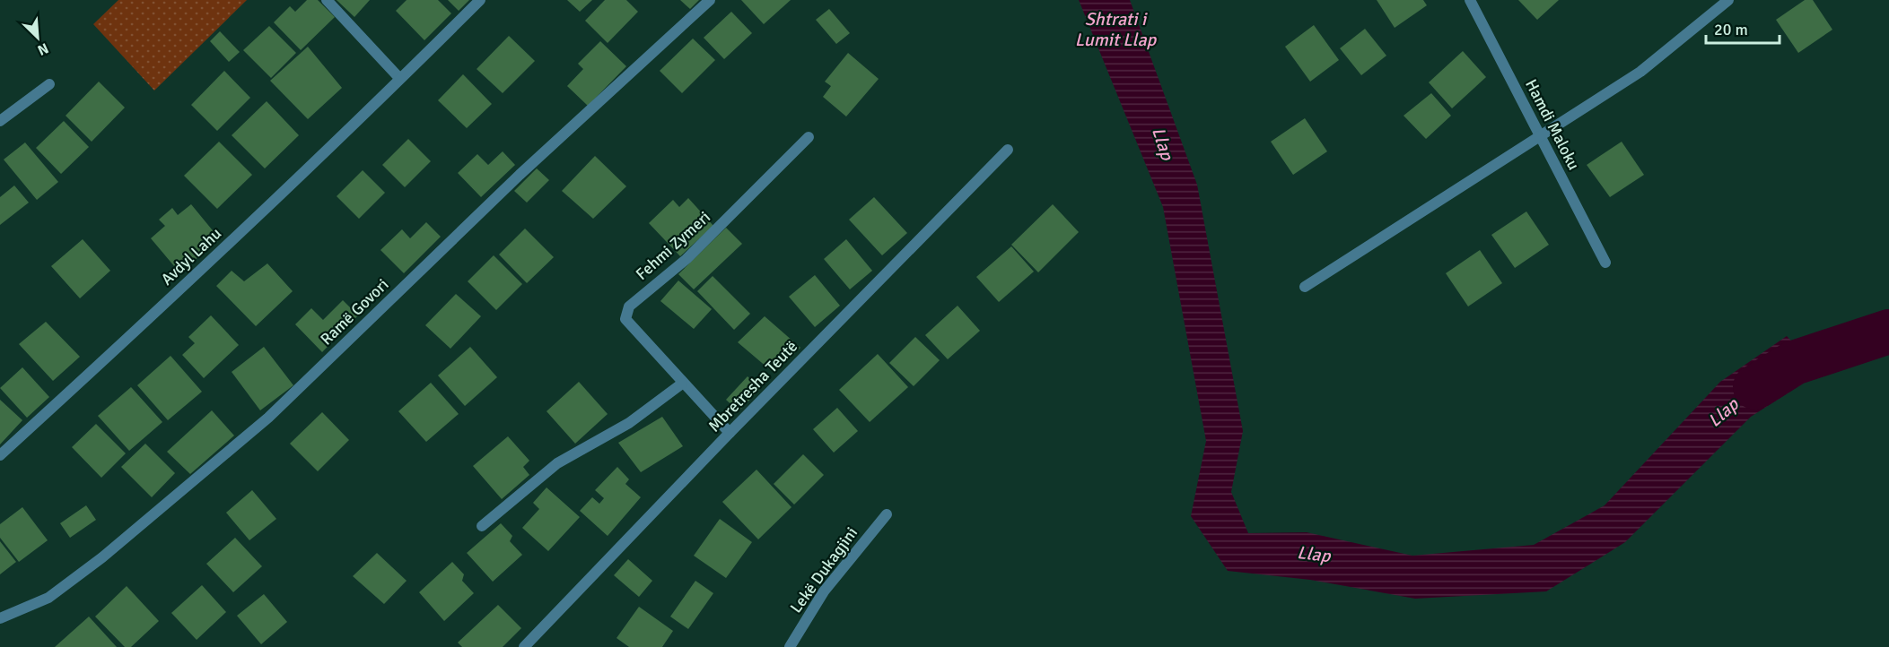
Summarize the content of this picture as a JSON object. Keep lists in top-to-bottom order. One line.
{"streets":{"street":["Hamdi Maloku","Fehmi Zymeri","Avdyl Lahu","Ramë Govori","Mbretresha Teutë","Lekë Dukagjini"]},"crossings":[["Fehmi Zymeri","Mbretresha Teutë"]],"water":["Shtrati i Lumit Llap","Llap"],"scale_bar":"20 m","north":"bottom right"}
